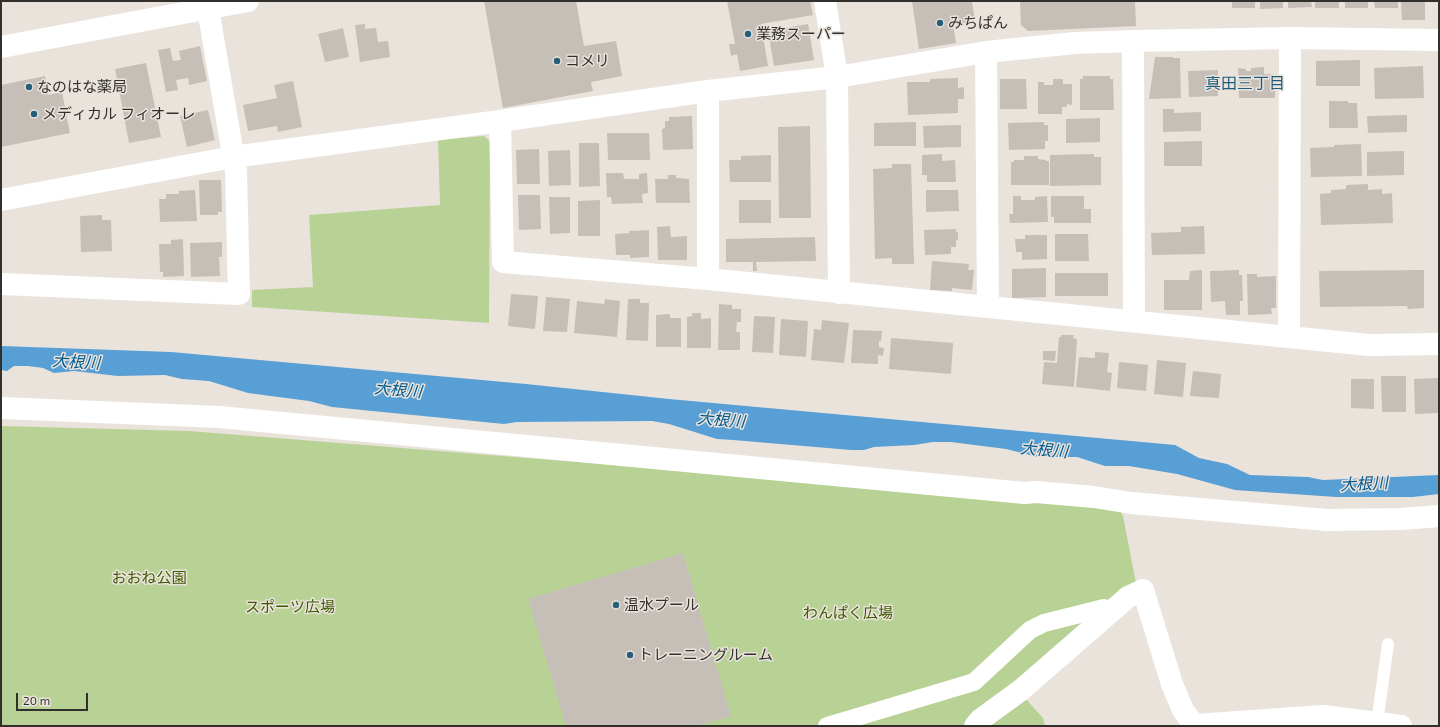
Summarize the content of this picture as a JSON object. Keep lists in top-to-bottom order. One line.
{"districts":["真田三丁目"],"water":["大根川"],"parks":["おおね公園","スポーツ広場","わんぱく広場"],"places":["みちぱん","業務スーパー","コメリ","なのはな薬局","メディカル フィオーレ","温水プール","トレーニングルーム"],"scale_bar":"20 m"}
